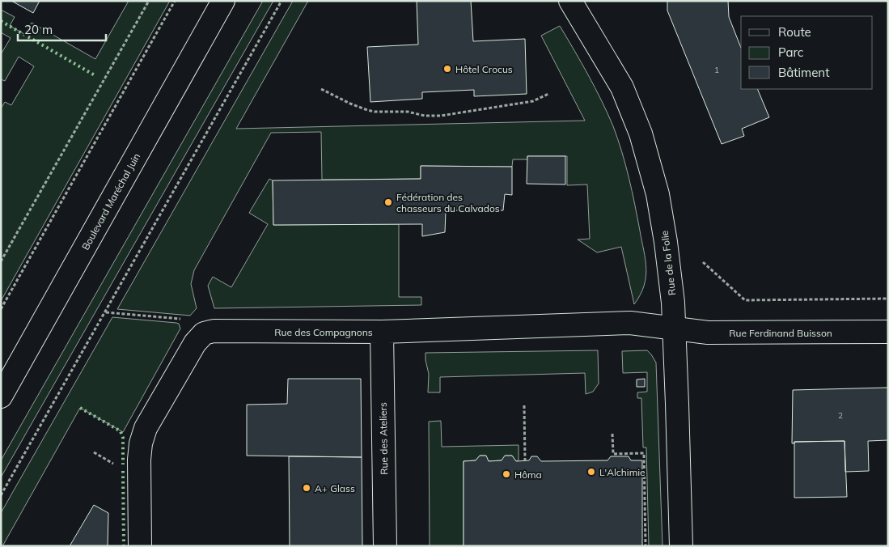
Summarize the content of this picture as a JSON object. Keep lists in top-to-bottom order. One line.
{"streets":{"street":["Boulevard Maréchal Juin","Rue de la Folie","Rue des Compagnons","Rue Ferdinand Buisson","Rue des Ateliers"]},"crossings":[["Rue de la Folie","Rue des Compagnons"],["Rue de la Folie","Rue Ferdinand Buisson"],["Rue des Compagnons","Rue Ferdinand Buisson"],["Rue des Compagnons","Rue des Ateliers"]],"places":["Hôtel Crocus","Fédération des chasseurs du Calvados","L'Alchimie","Hôma","A+ Glass"],"house_numbers":["1","2"],"legend":["Route","Parc","Bâtiment"],"scale_bar":"20 m"}
